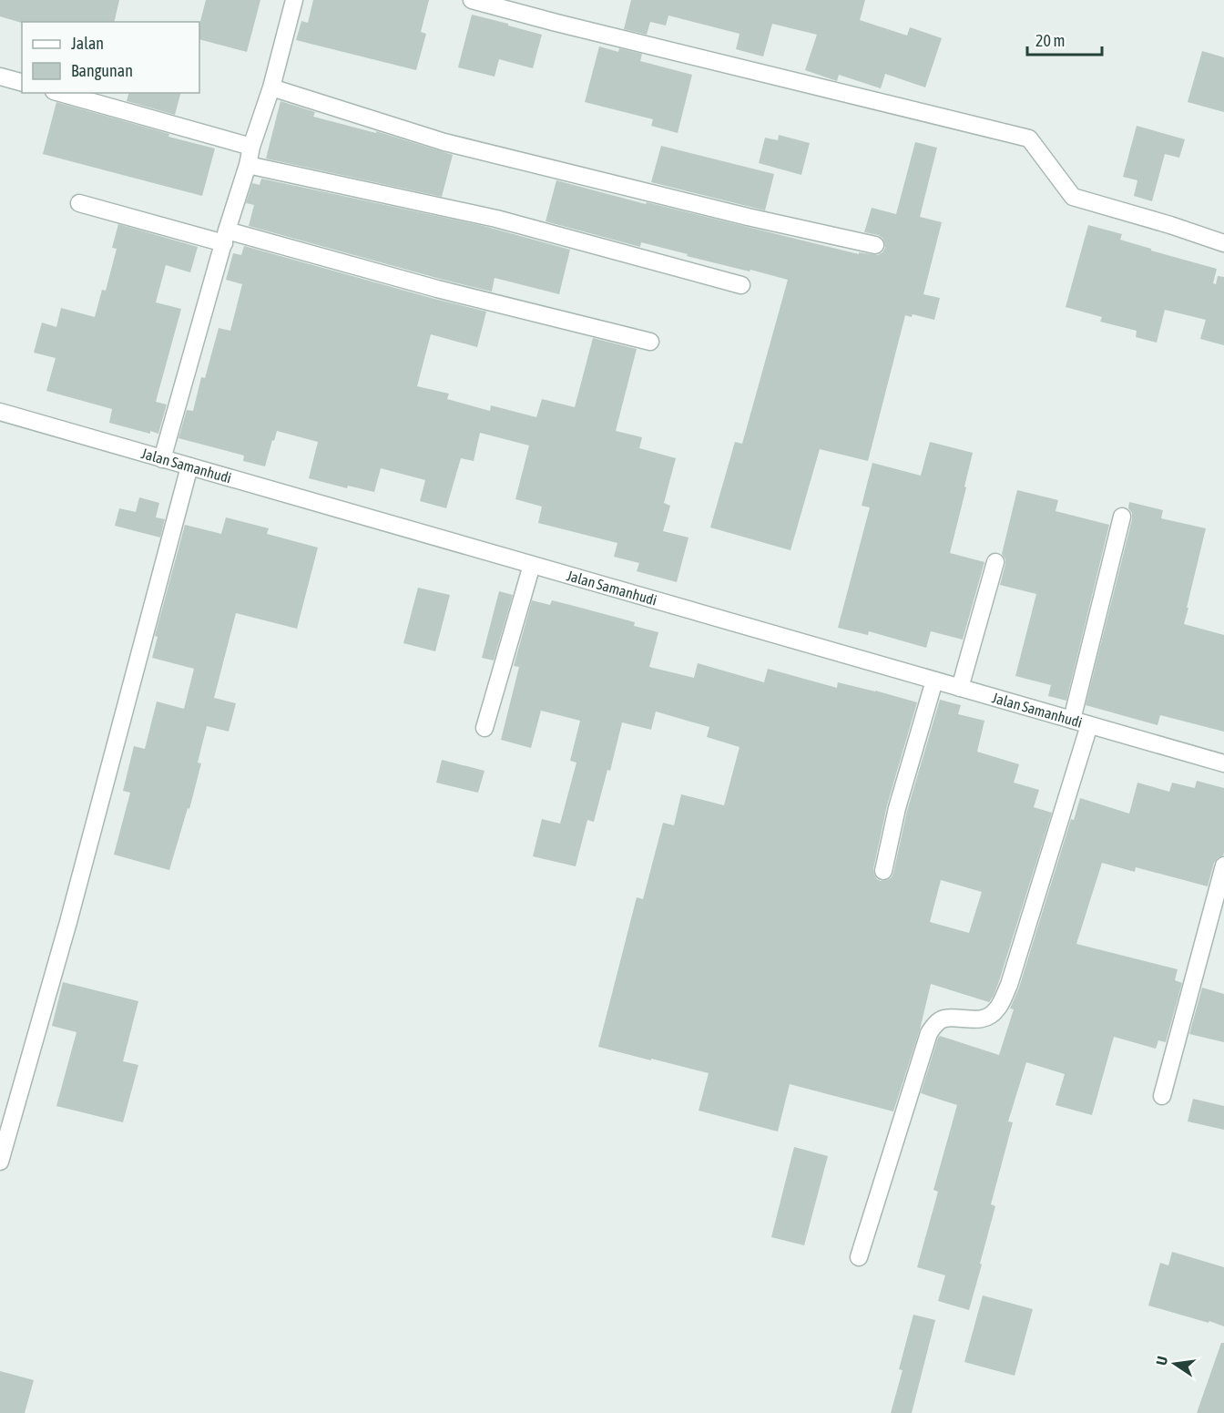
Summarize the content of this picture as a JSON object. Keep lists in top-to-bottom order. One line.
{"streets":{"street":["Jalan Samanhudi"]},"legend":["Jalan","Bangunan"],"scale_bar":"20 m","north":"left"}
